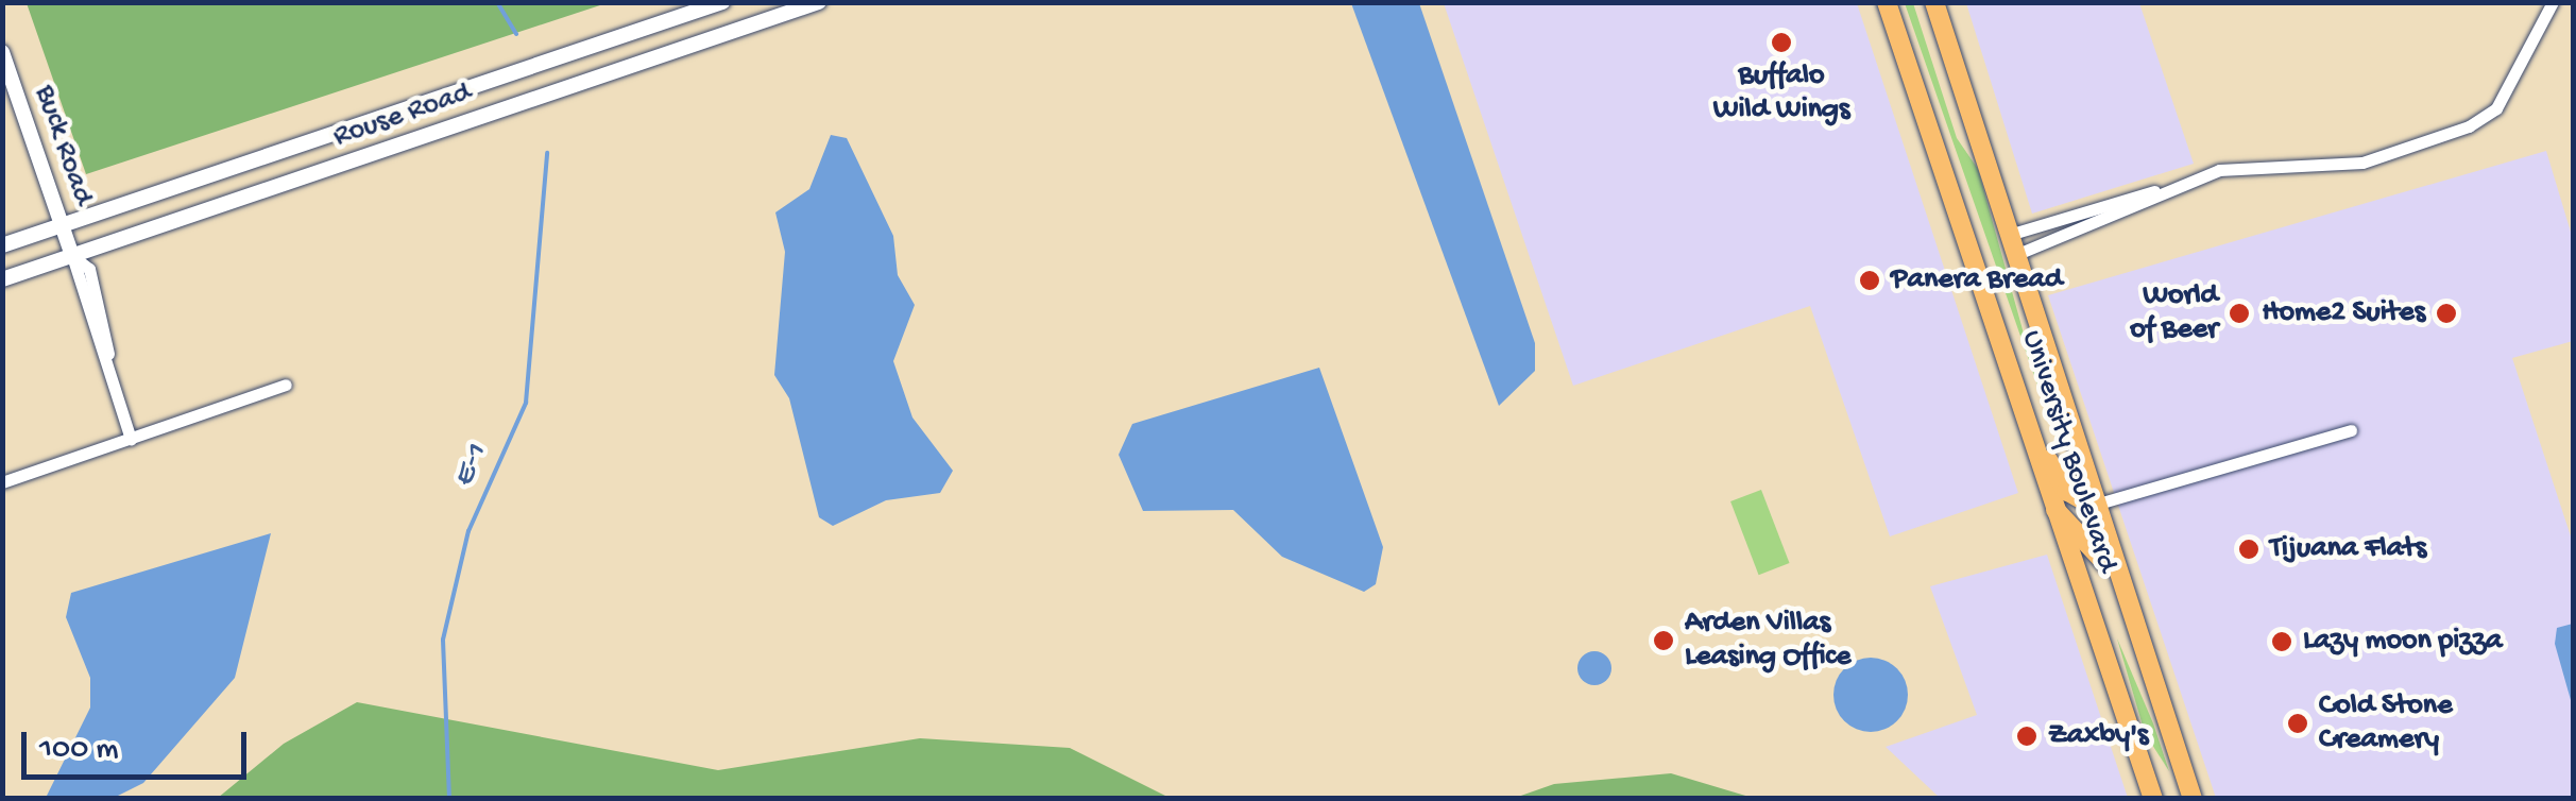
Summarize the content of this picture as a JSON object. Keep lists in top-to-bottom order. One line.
{"streets":{"main road":["University Boulevard"],"street":["Rouse Road","Buck Road"]},"crossings":[["Rouse Road","Buck Road"]],"water":["E-1"],"places":["Buffalo Wild Wings","Panera Bread","World of Beer","Home2 Suites","Tijuana Flats","Arden Villas Leasing Office","Lazy moon pizza","Cold Stone Creamery","Zaxby's"],"scale_bar":"100 m"}
